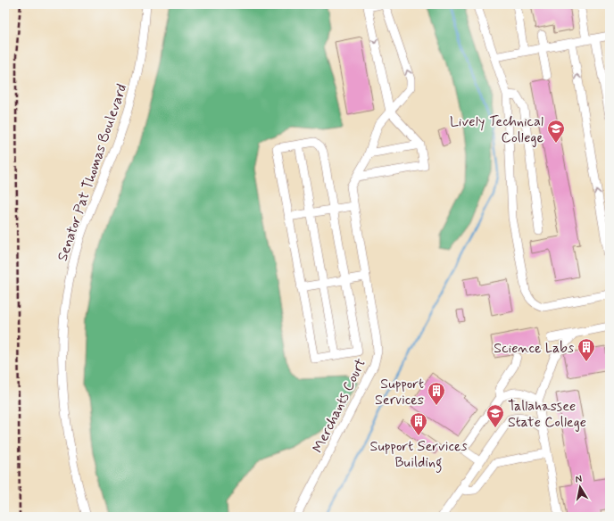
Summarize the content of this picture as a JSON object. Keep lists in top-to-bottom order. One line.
{"streets":{"street":["Senator Pat Thomas Boulevard","Merchants Court"]},"places":{"school or university":["Lively Technical College","Tallahassee State College"],"building":["Science Labs","Support Services","Support Services Building"]},"north":"top"}
